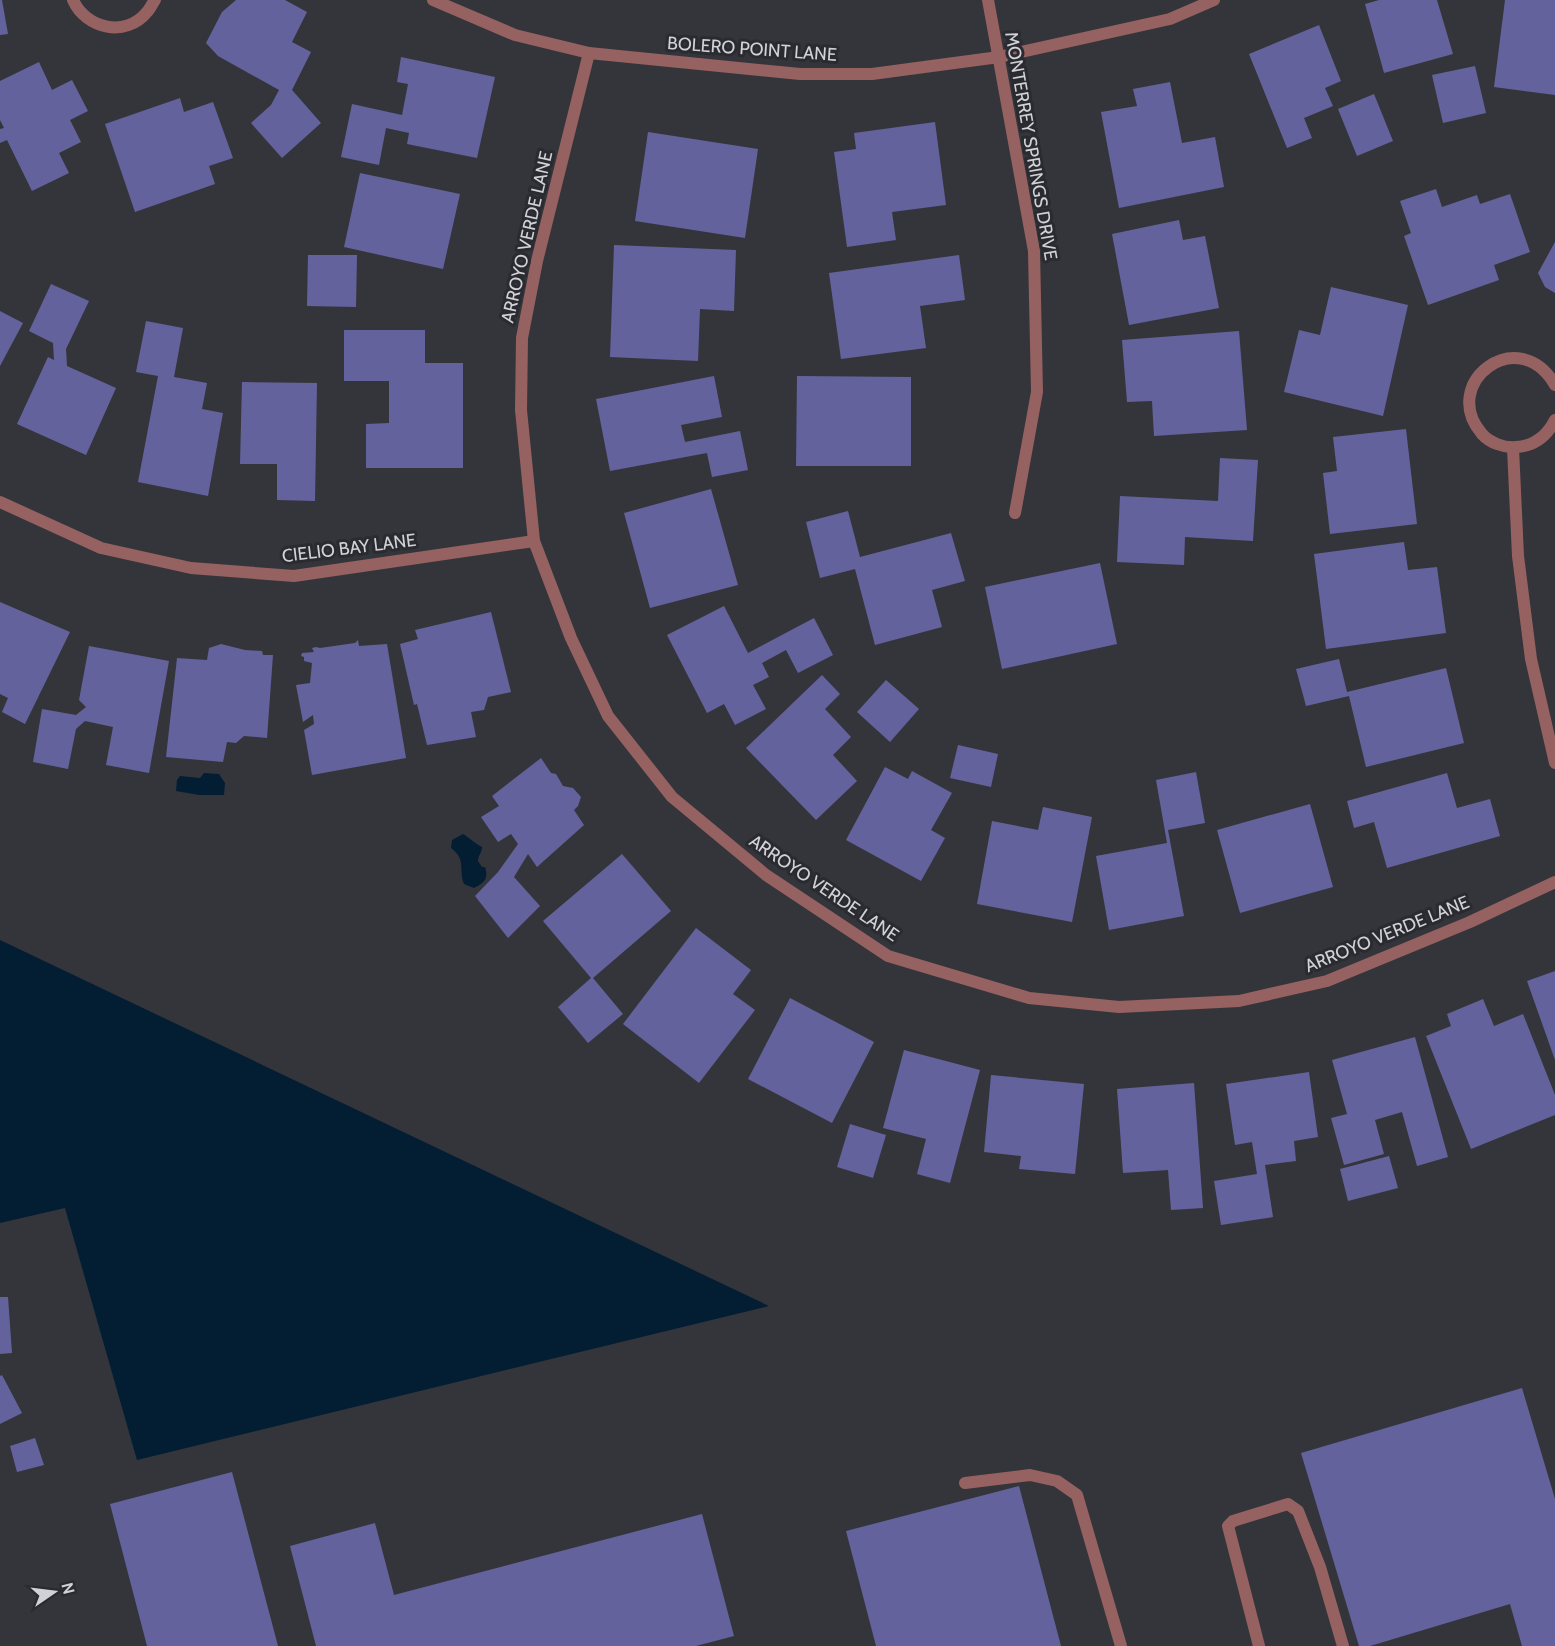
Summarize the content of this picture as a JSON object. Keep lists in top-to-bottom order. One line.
{"streets":{"street":["BOLERO POINT LANE","MONTERREY SPRINGS DRIVE","ARROYO VERDE LANE","CIELIO BAY LANE"]},"crossings":[["BOLERO POINT LANE","MONTERREY SPRINGS DRIVE"],["BOLERO POINT LANE","ARROYO VERDE LANE"],["ARROYO VERDE LANE","CIELIO BAY LANE"]],"north":"right"}
